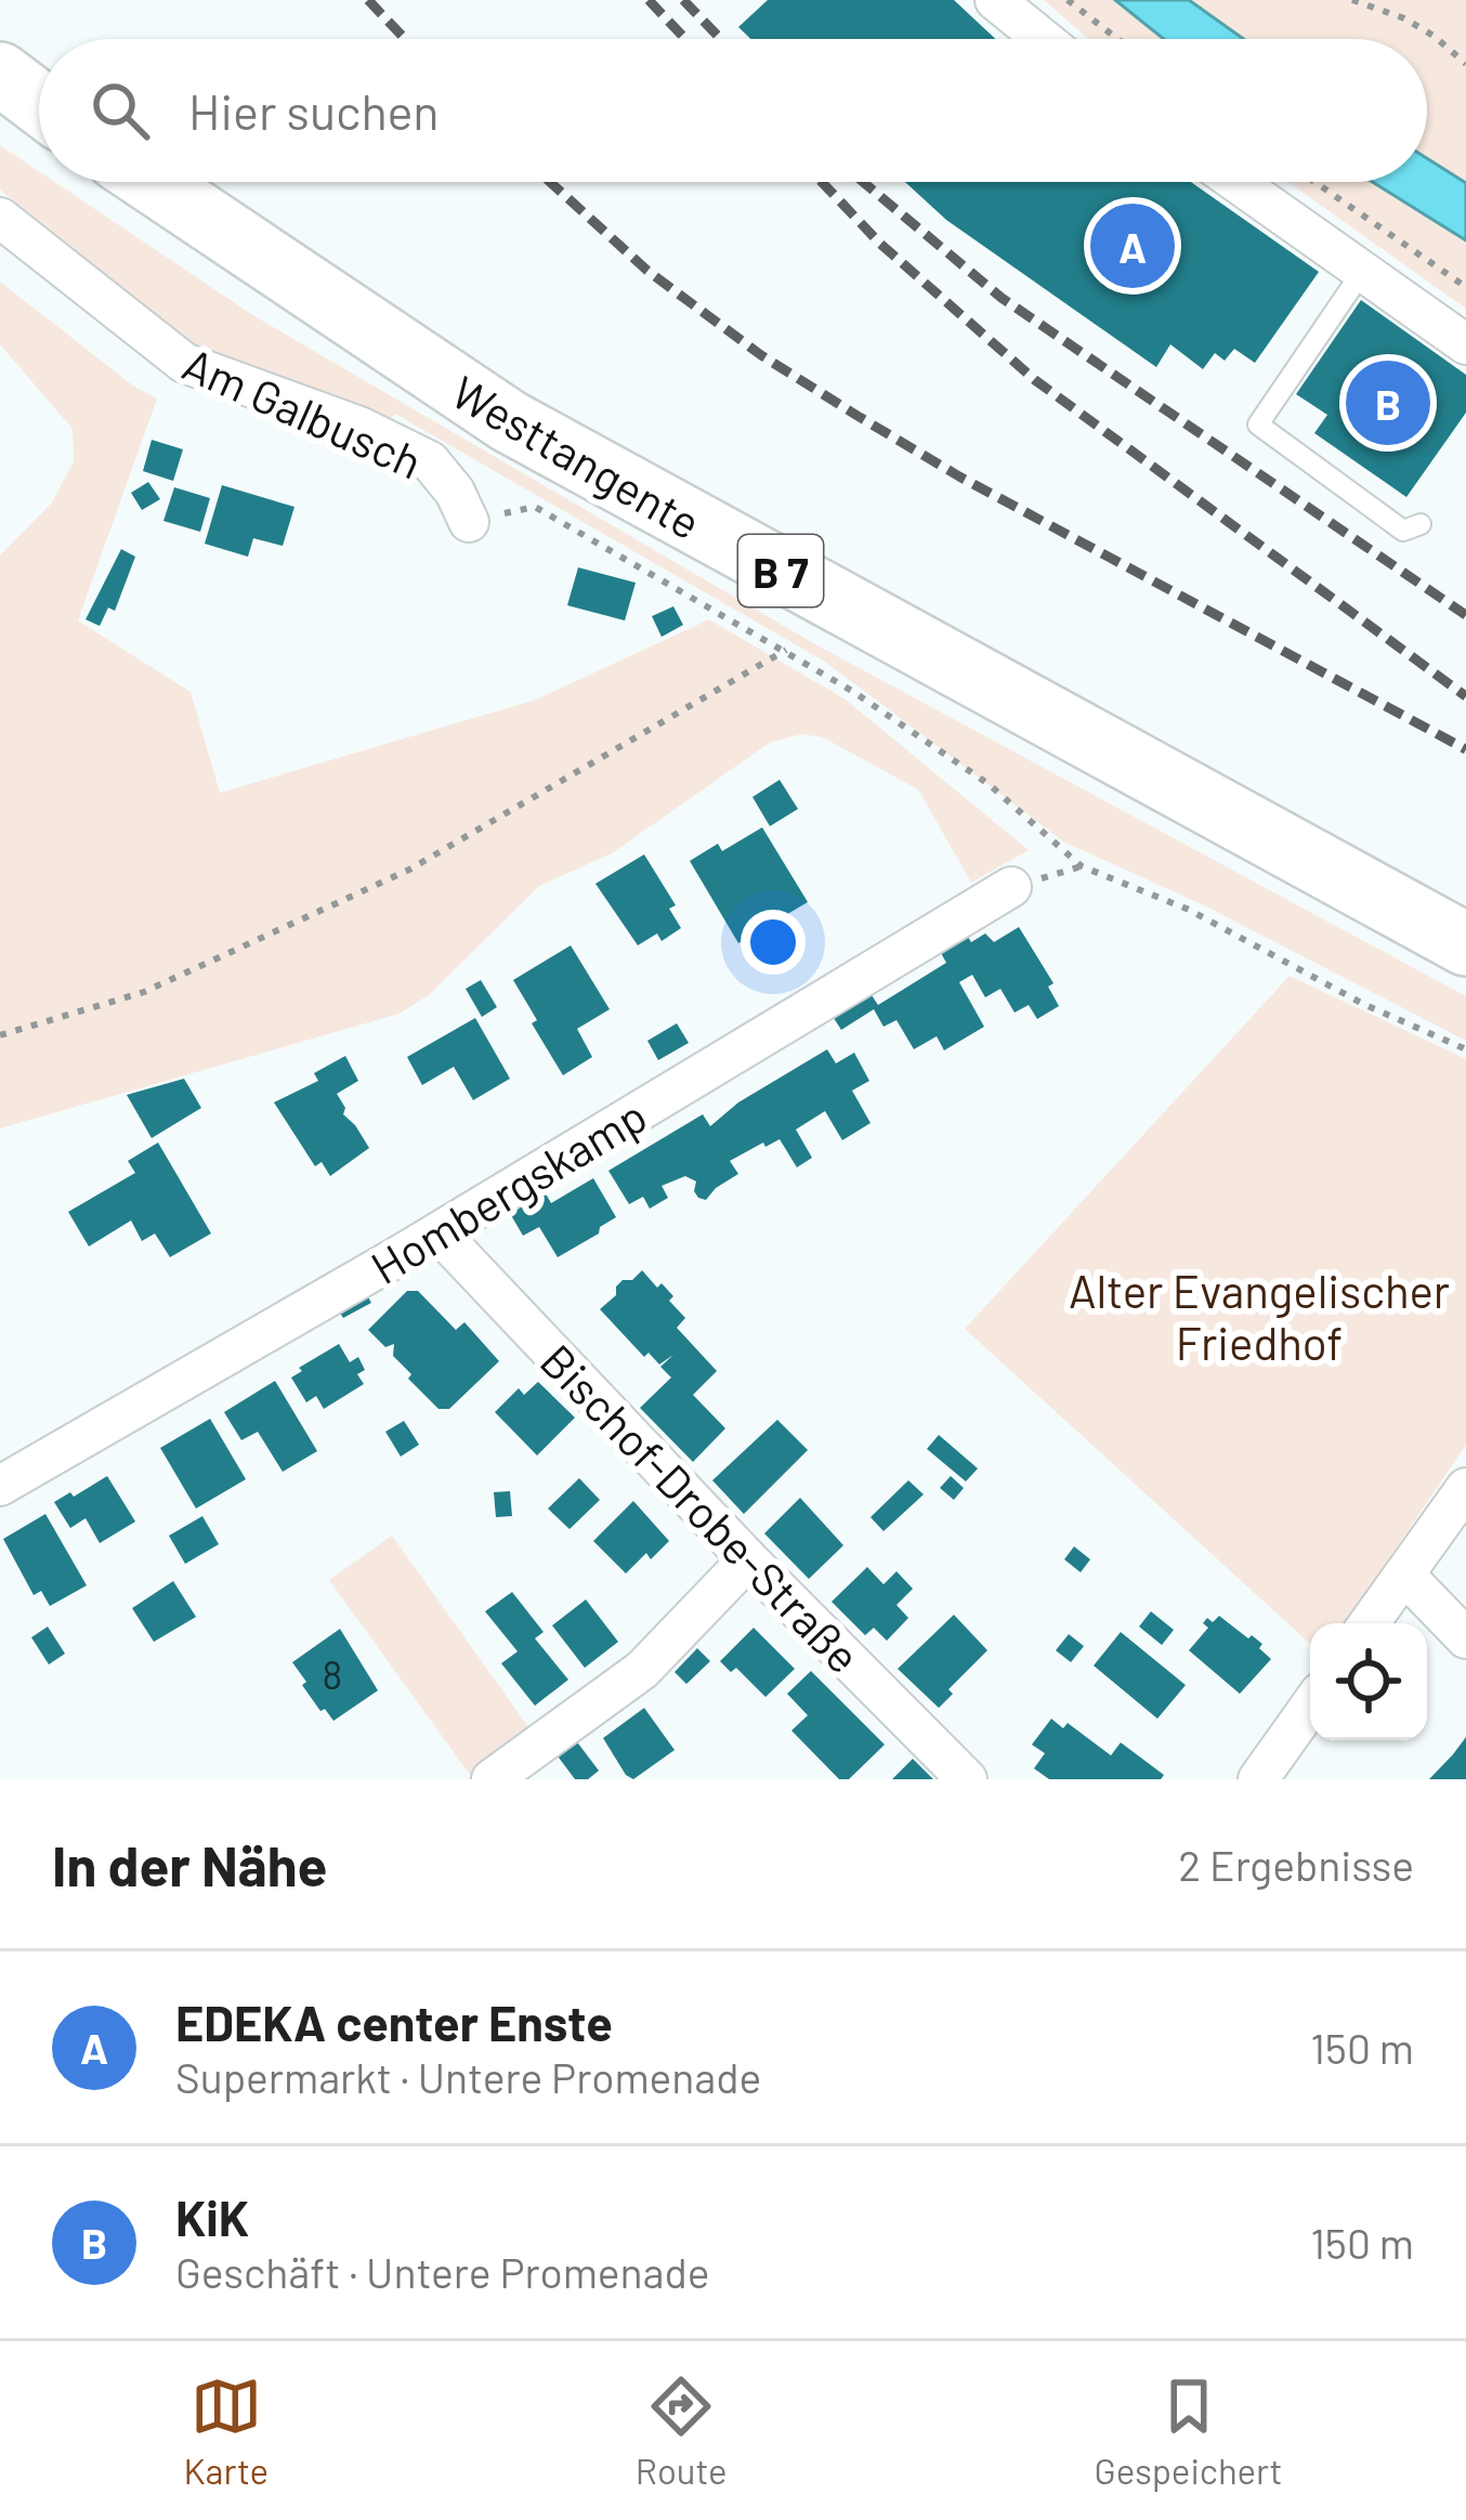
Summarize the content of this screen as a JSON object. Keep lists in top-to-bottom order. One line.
{"streets":{"main road":["Westtangente","B 7"],"street":["Am Galbusch","Hombergskamp","Bischof-Drobe-Straße"]},"crossings":[["Hombergskamp","Bischof-Drobe-Straße"]],"parks":["Alter Evangelischer Friedhof"],"house_numbers":["8"],"page":{"search":"Hier suchen","pins":["A","B"],"heading":["In der Nähe","2 Ergebnisse"],"list":[{"mark":"A","name":"EDEKA center Enste","note":"Supermarkt · Untere Promenade","value":"150 m"},{"mark":"B","name":"KiK","note":"Geschäft · Untere Promenade","value":"150 m"}],"nav":["Karte","Route","Gespeichert"]}}
